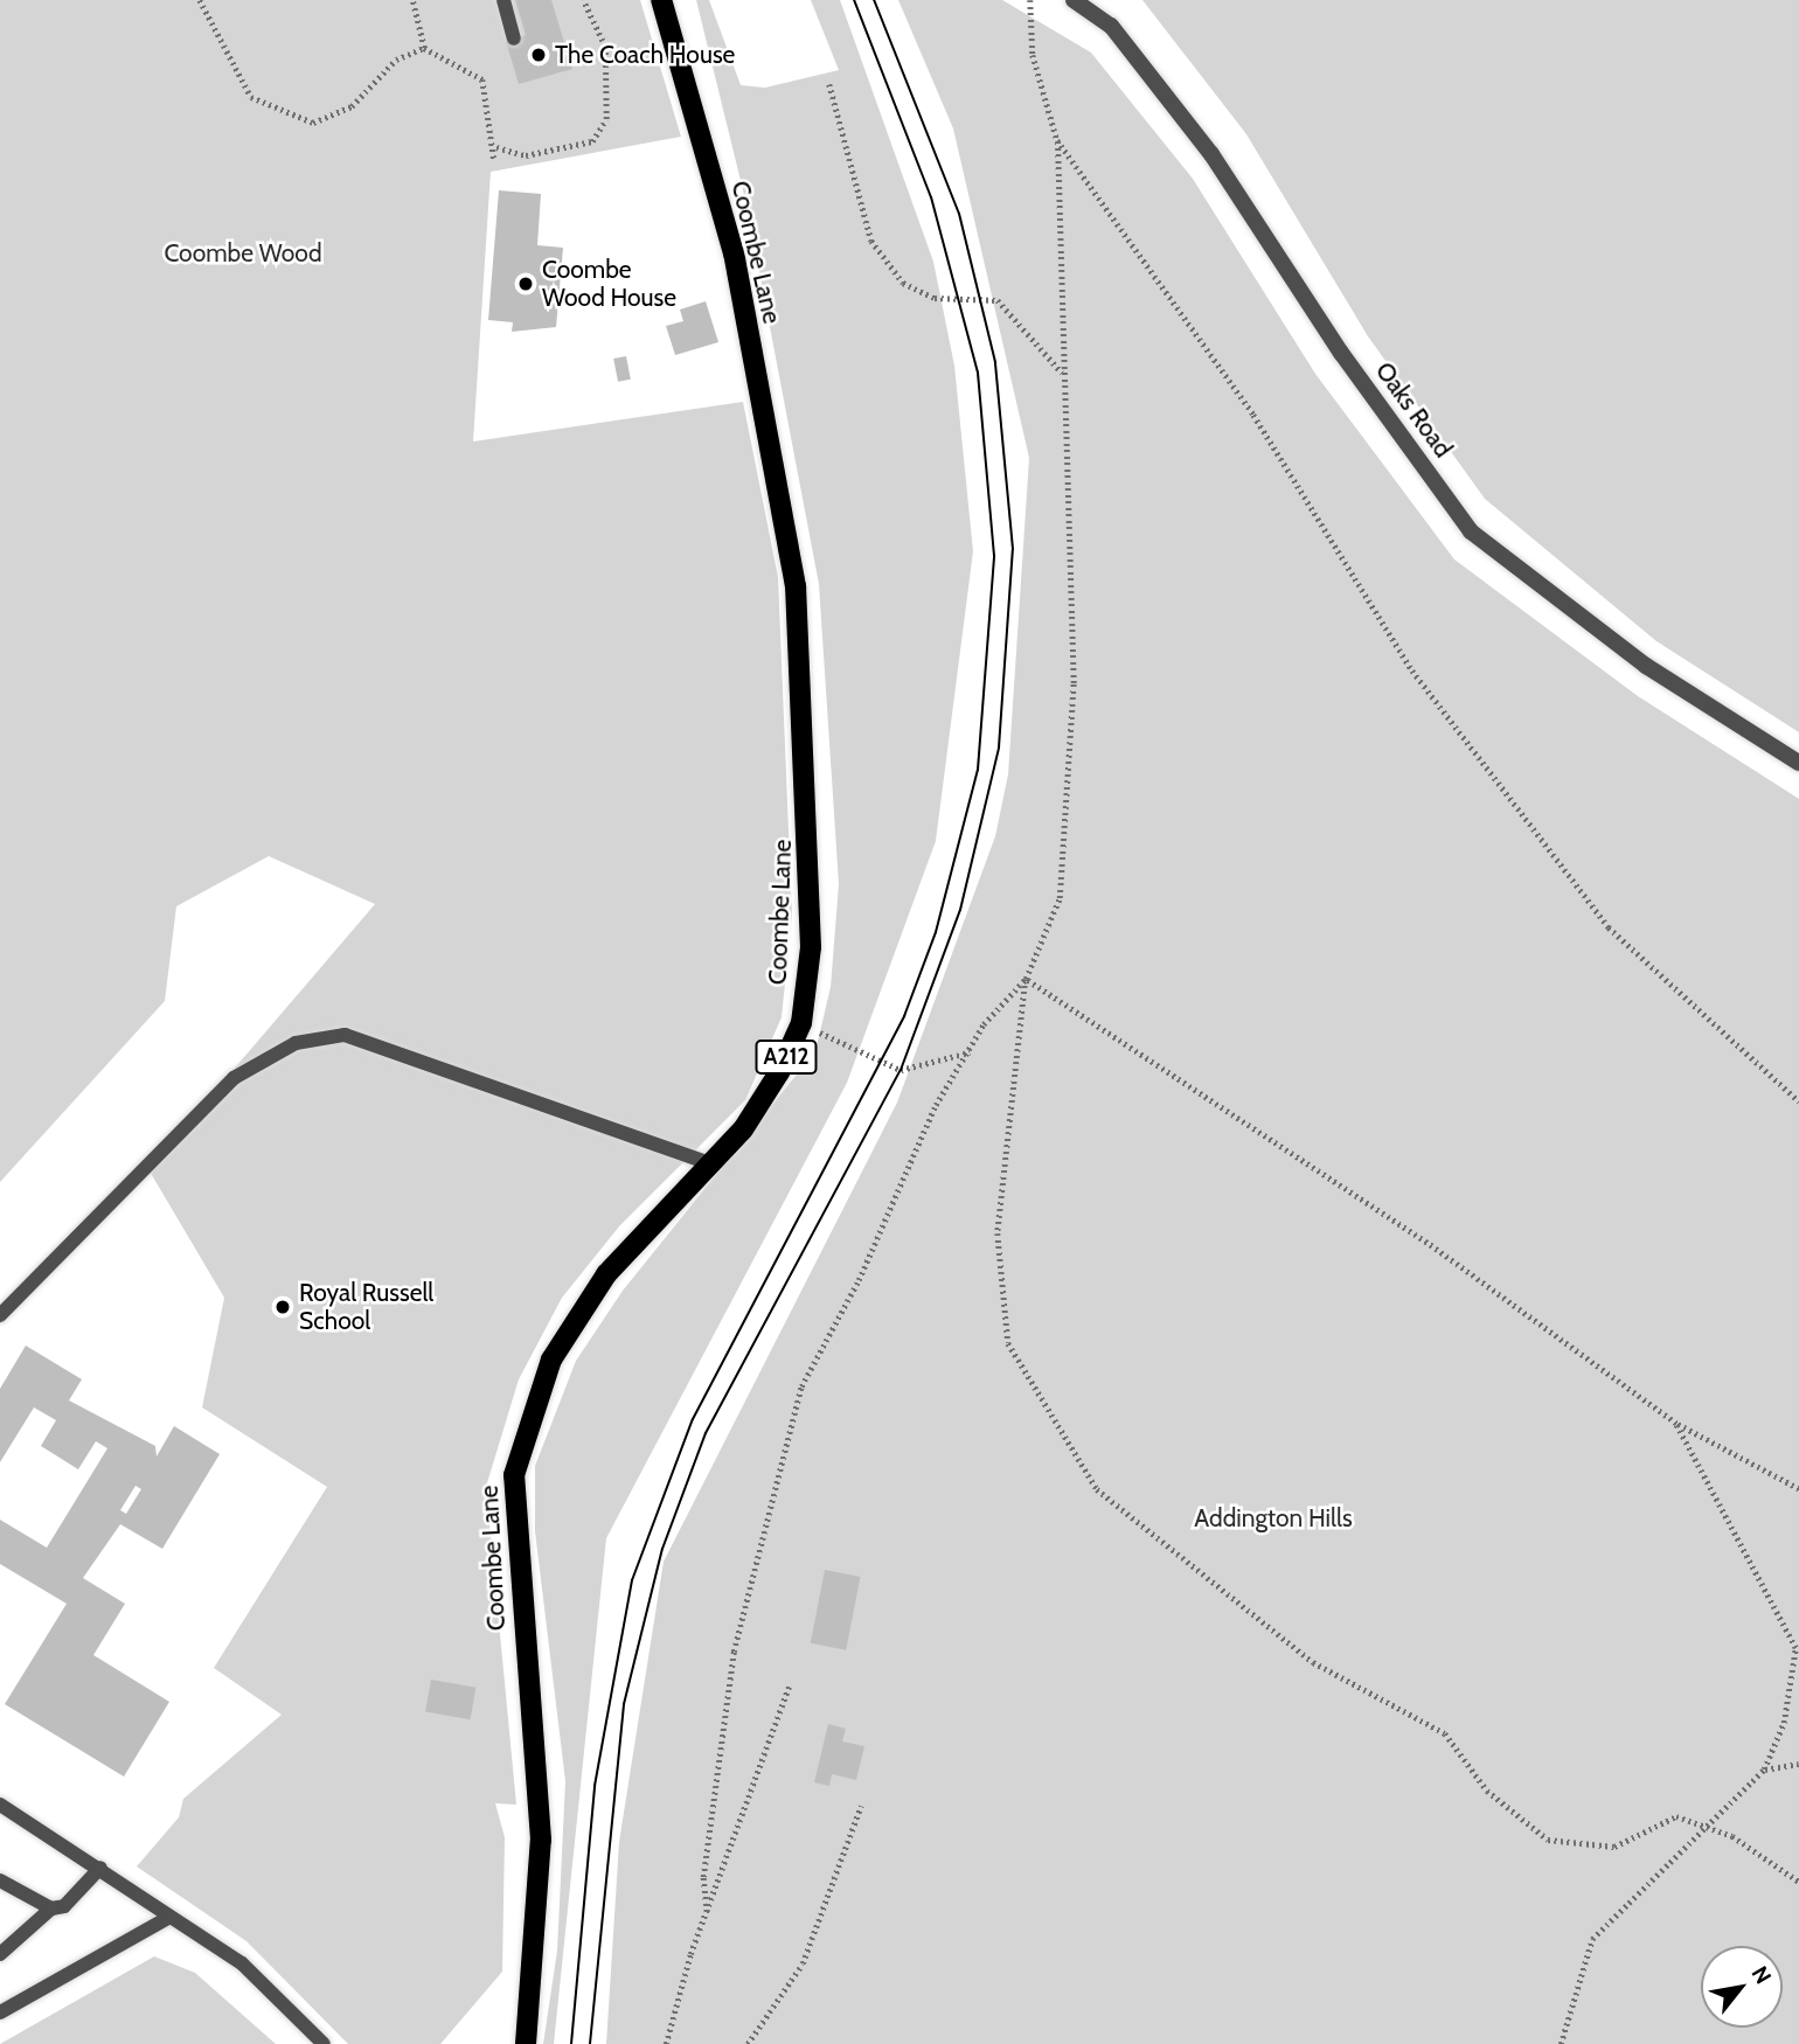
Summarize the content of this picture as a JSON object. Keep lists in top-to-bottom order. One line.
{"streets":{"main road":["Coombe Lane","A212"],"street":["Oaks Road"]},"parks":["Coombe Wood","Addington Hills"],"places":["The Coach House","Coombe Wood House","Royal Russell School"],"north":"top right"}
